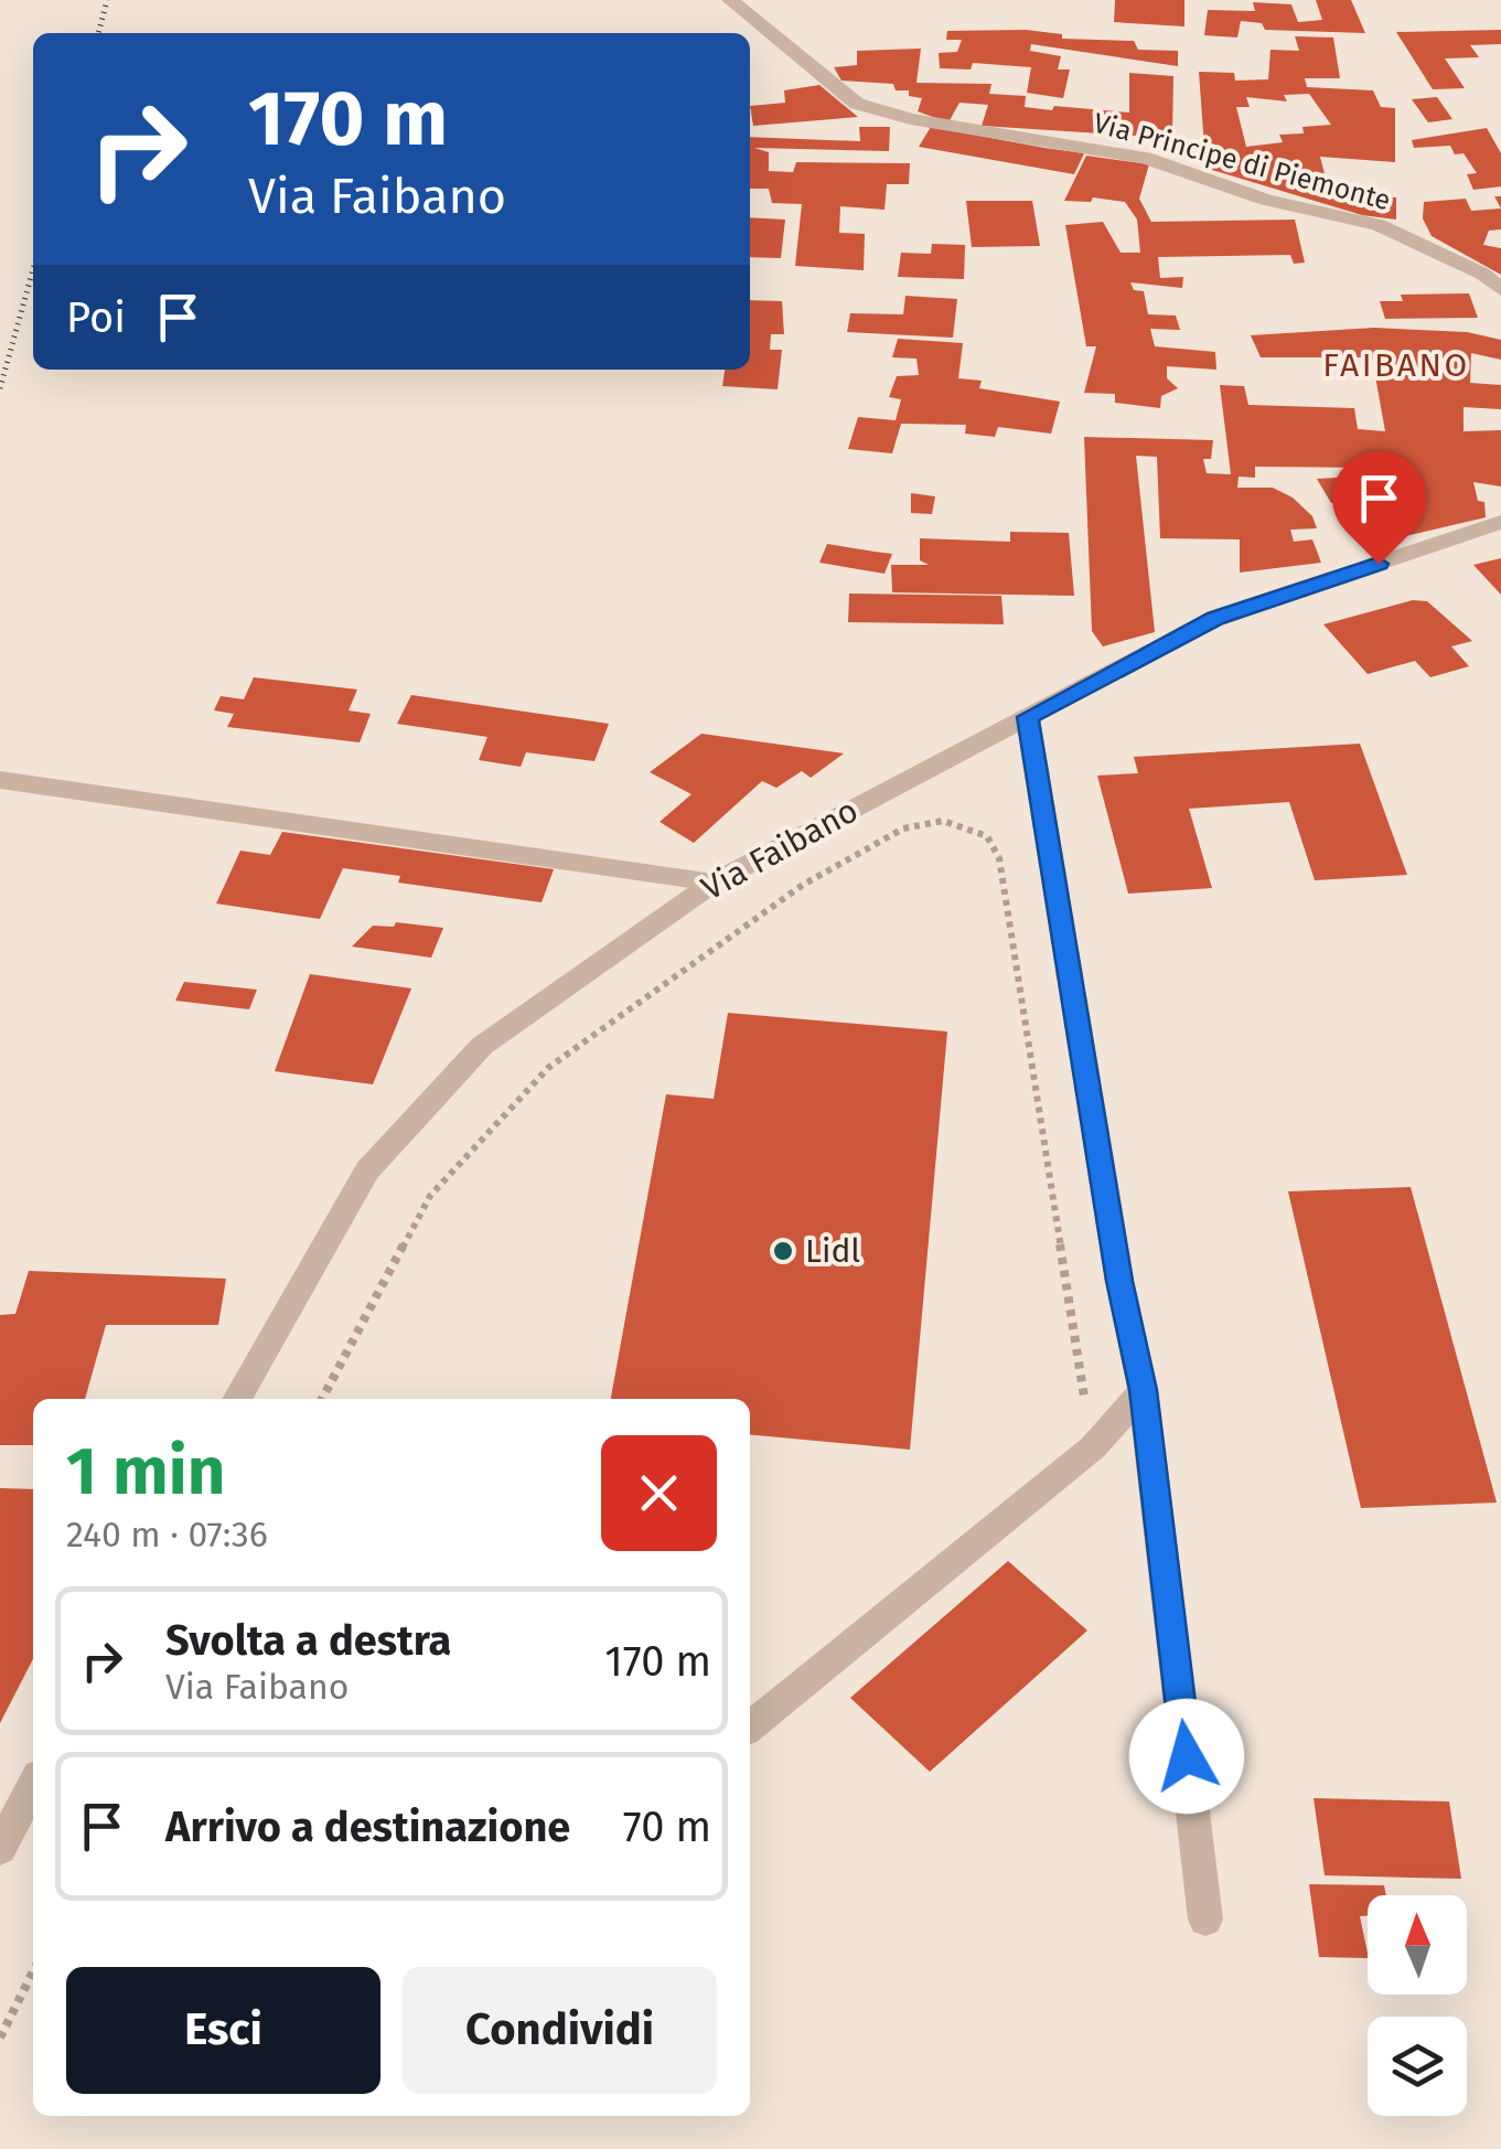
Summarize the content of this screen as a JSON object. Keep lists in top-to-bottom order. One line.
{"streets":{"street":["Via Principe di Piemonte","Via Faibano"]},"districts":["FAIBANO"],"places":["Lidl"],"north":"top","page":{"turn":["170 m","Via Faibano"],"then":"Poi","heading":["1 min","240 m · 07:36"],"list":[{"name":"Svolta a destra","note":"Via Faibano","value":"170 m"},{"name":"Arrivo a destinazione","value":"70 m"}],"buttons":["Esci","Condividi"]}}
